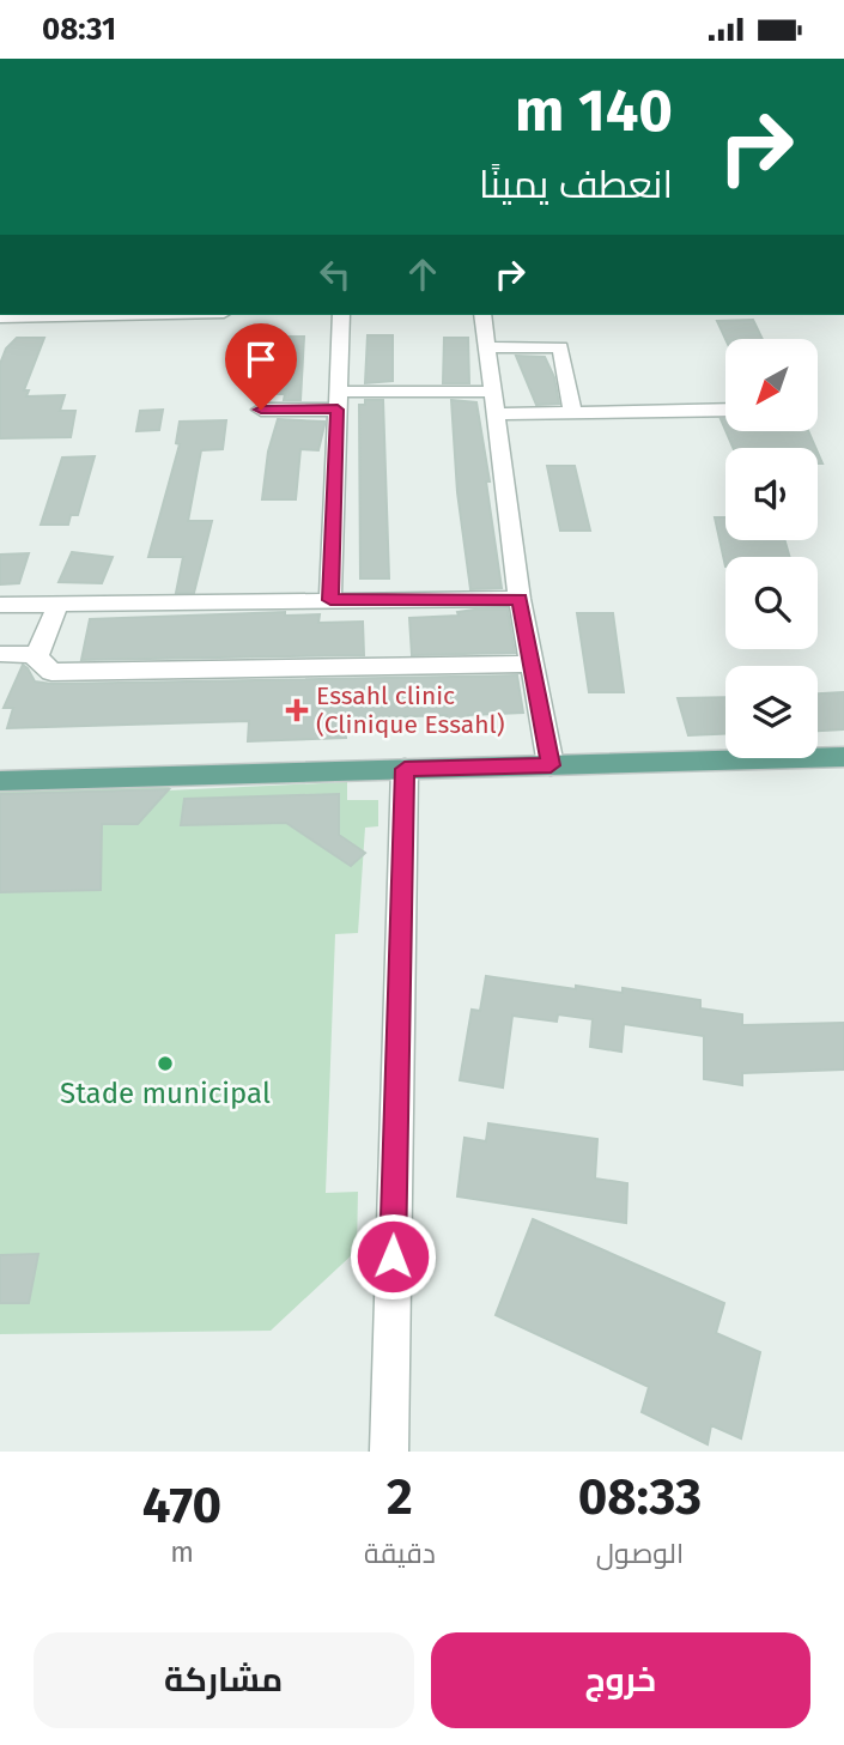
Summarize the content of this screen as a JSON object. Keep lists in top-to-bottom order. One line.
{"places":{"health":["Essahl clinic (Clinique Essahl)"],"other":["Stade municipal"]},"north":"bottom left","page":{"status":"08:31","turn":["140 m","انعطف يمينًا"],"eta":["08:33","الوصول","2","دقيقة","470","m"],"buttons":["خروج","مشاركة"]}}
